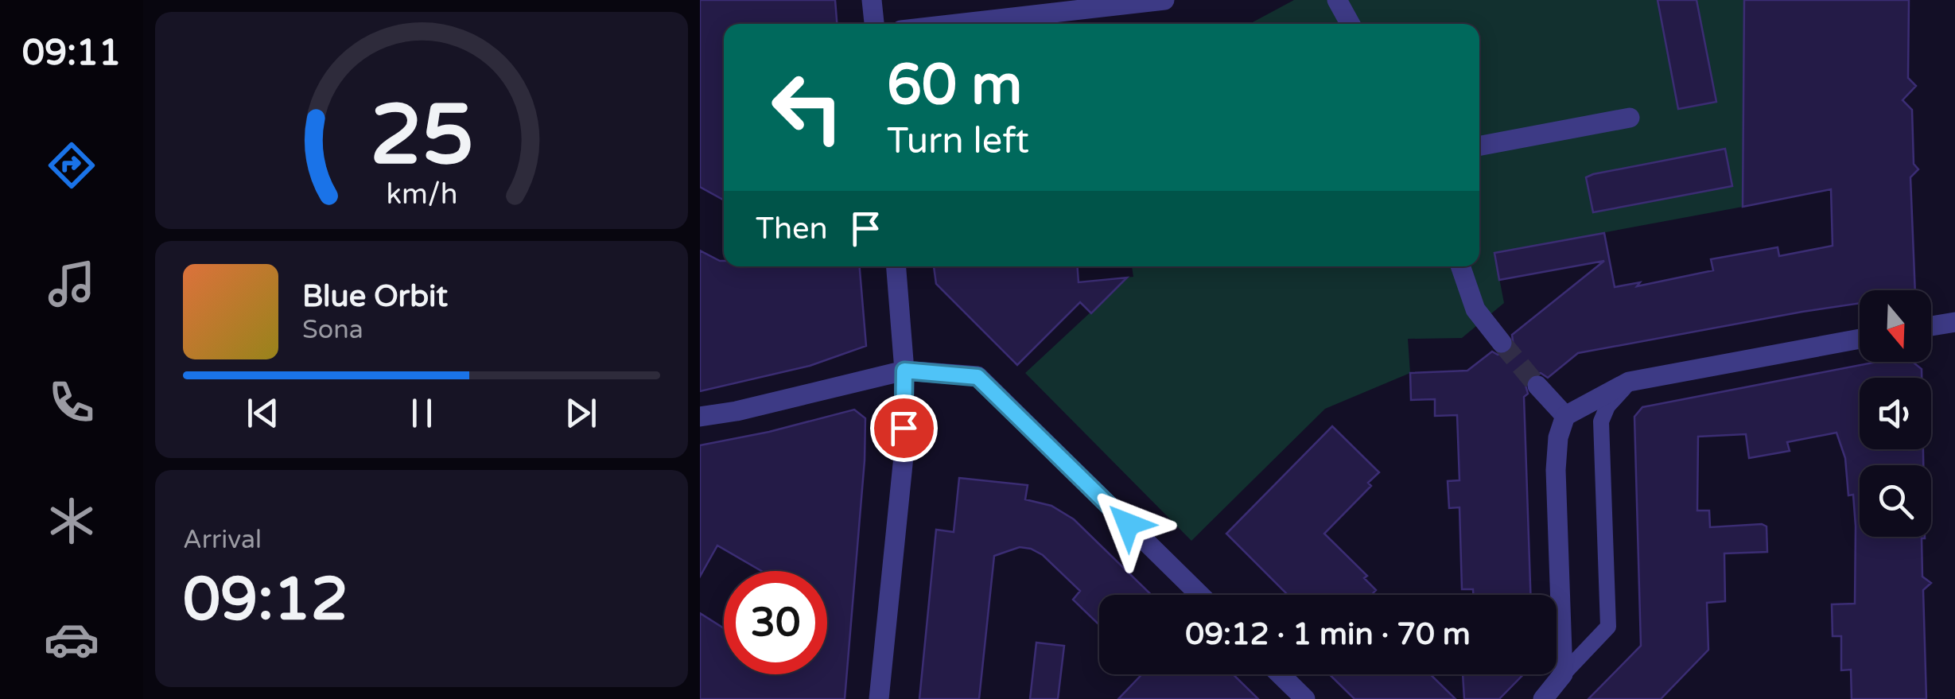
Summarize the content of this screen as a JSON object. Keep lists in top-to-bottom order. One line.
{"north":"bottom","page":{"tabs":"09:11","turn":["60 m","Turn left"],"then":"Then","song":["Blue Orbit","Sona"],"tile":["Arrival","09:12"],"limit":"30","trip":"09:12 · 1 min · 70 m","gauge":["25","km/h"]}}
